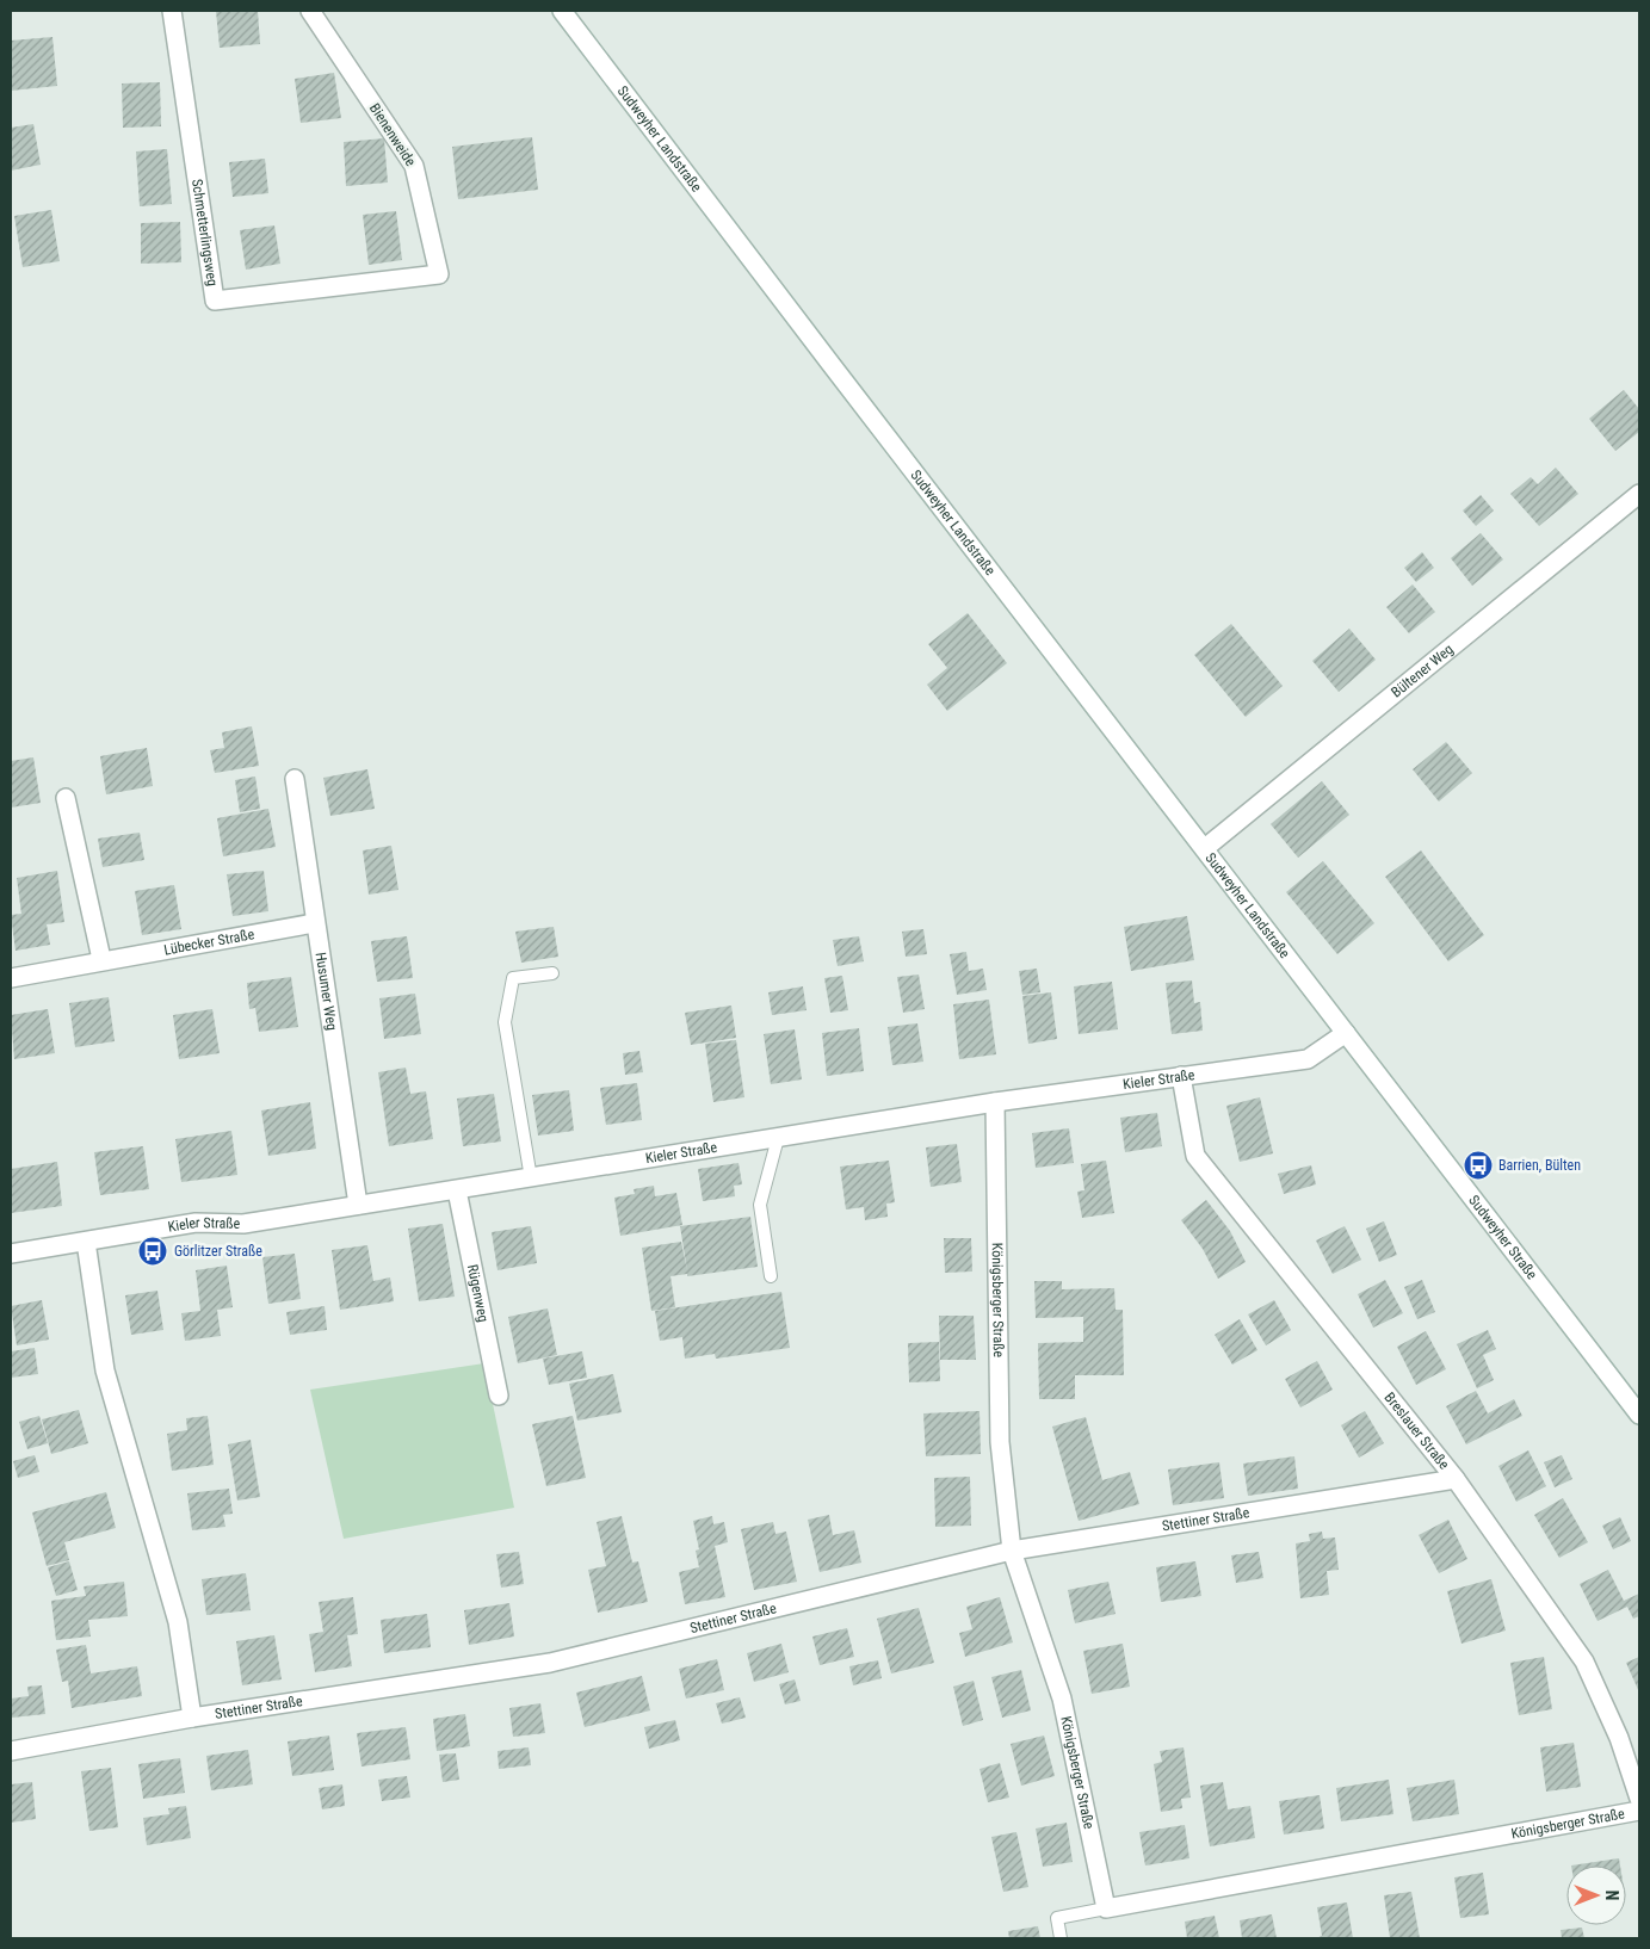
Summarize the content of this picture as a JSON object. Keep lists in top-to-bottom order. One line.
{"streets":{"street":["Bienenweide","Sudweyher Landstraße","Schmetterlingsweg","Bültener Weg","Lübecker Straße","Husumer Weg","Kieler Straße","Sudweyher Straße","Rügenweg","Königsberger Straße","Breslauer Straße","Stettiner Straße"]},"crossings":[["Bienenweide","Schmetterlingsweg"],["Sudweyher Landstraße","Bültener Weg"],["Sudweyher Landstraße","Kieler Straße"],["Sudweyher Landstraße","Sudweyher Straße"],["Lübecker Straße","Husumer Weg"],["Husumer Weg","Kieler Straße"],["Kieler Straße","Sudweyher Straße"],["Kieler Straße","Rügenweg"],["Kieler Straße","Königsberger Straße"],["Kieler Straße","Breslauer Straße"],["Königsberger Straße","Stettiner Straße"],["Breslauer Straße","Stettiner Straße"]],"places":{"bus stop":["Barrien, Bülten","Görlitzer Straße"]},"north":"right"}
